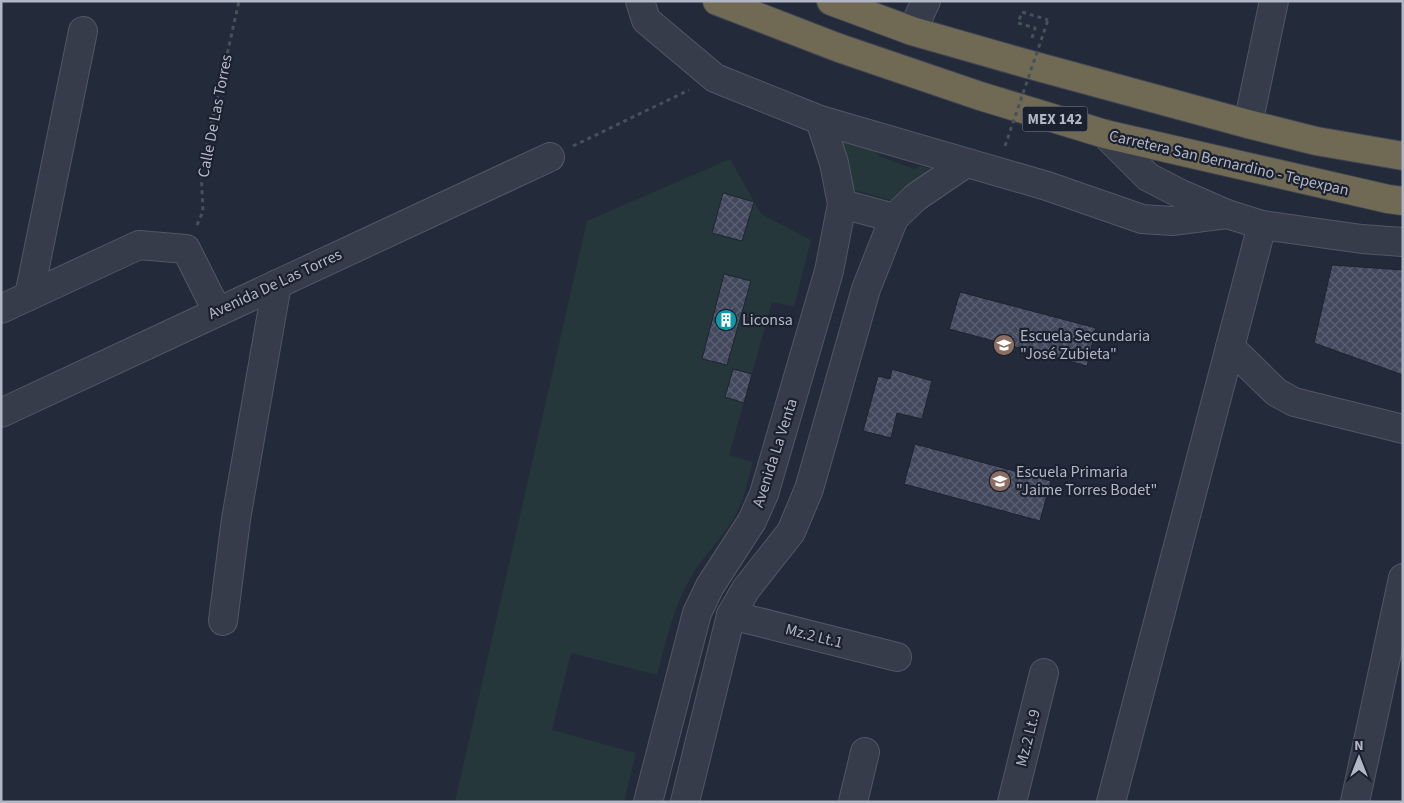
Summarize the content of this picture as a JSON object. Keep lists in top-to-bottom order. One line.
{"streets":{"highway":["MEX 142","Carretera San Bernardino - Tepexpan"],"street":["Avenida De Las Torres","Avenida La Venta","Mz.2 Lt.1","Mz.2 Lt.9"],"path":["Calle De Las Torres"]},"places":{"building":["Liconsa"],"school or university":["Escuela Secundaria \"José Zubieta\"","Escuela Primaria \"Jaime Torres Bodet\""]},"north":"top"}
